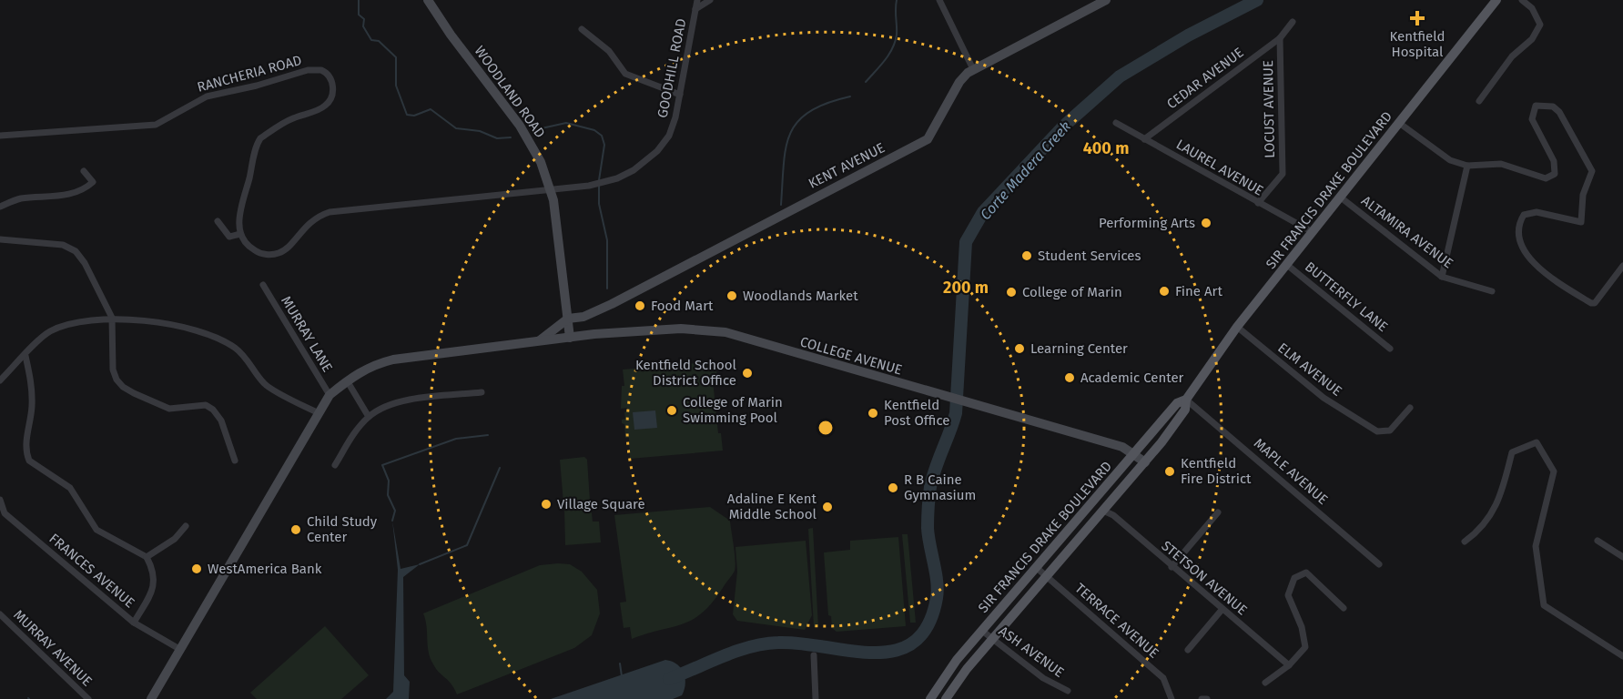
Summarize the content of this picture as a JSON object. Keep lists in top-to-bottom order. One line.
{"streets":{"main road":["WOODLAND ROAD","KENT AVENUE","SIR FRANCIS DRAKE BOULEVARD","COLLEGE AVENUE"],"street":["GOODHILL ROAD","RANCHERIA ROAD","CEDAR AVENUE","LOCUST AVENUE","LAUREL AVENUE","ALTAMIRA AVENUE","BUTTERFLY LANE","MURRAY LANE","ELM AVENUE","MAPLE AVENUE","FRANCES AVENUE","STETSON AVENUE","TERRACE AVENUE","MURRAY AVENUE","ASH AVENUE"]},"crossings":[["GOODHILL ROAD","WOODLAND ROAD"],["CEDAR AVENUE","LOCUST AVENUE"],["CEDAR AVENUE","LAUREL AVENUE"],["WOODLAND ROAD","KENT AVENUE"],["WOODLAND ROAD","COLLEGE AVENUE"],["LOCUST AVENUE","LAUREL AVENUE"],["LAUREL AVENUE","SIR FRANCIS DRAKE BOULEVARD"],["SIR FRANCIS DRAKE BOULEVARD","ALTAMIRA AVENUE"],["SIR FRANCIS DRAKE BOULEVARD","BUTTERFLY LANE"],["SIR FRANCIS DRAKE BOULEVARD","COLLEGE AVENUE"],["SIR FRANCIS DRAKE BOULEVARD","ELM AVENUE"],["SIR FRANCIS DRAKE BOULEVARD","MAPLE AVENUE"],["SIR FRANCIS DRAKE BOULEVARD","STETSON AVENUE"],["SIR FRANCIS DRAKE BOULEVARD","TERRACE AVENUE"],["SIR FRANCIS DRAKE BOULEVARD","ASH AVENUE"],["MURRAY LANE","COLLEGE AVENUE"],["COLLEGE AVENUE","FRANCES AVENUE"]],"water":["Corte Madera Creek"],"places":{"health":["Kentfield Hospital"],"other":["Performing Arts","Student Services","Fine Art","College of Marin","Woodlands Market","Food Mart","Learning Center","Kentfield School District Office","Academic Center","College of Marin Swimming Pool","Kentfield Post Office","Kentfield Fire District","R B Caine Gymnasium","Village Square","Adaline E Kent Middle School","Child Study Center","WestAmerica Bank"]},"rings":["400 m","200 m"]}
